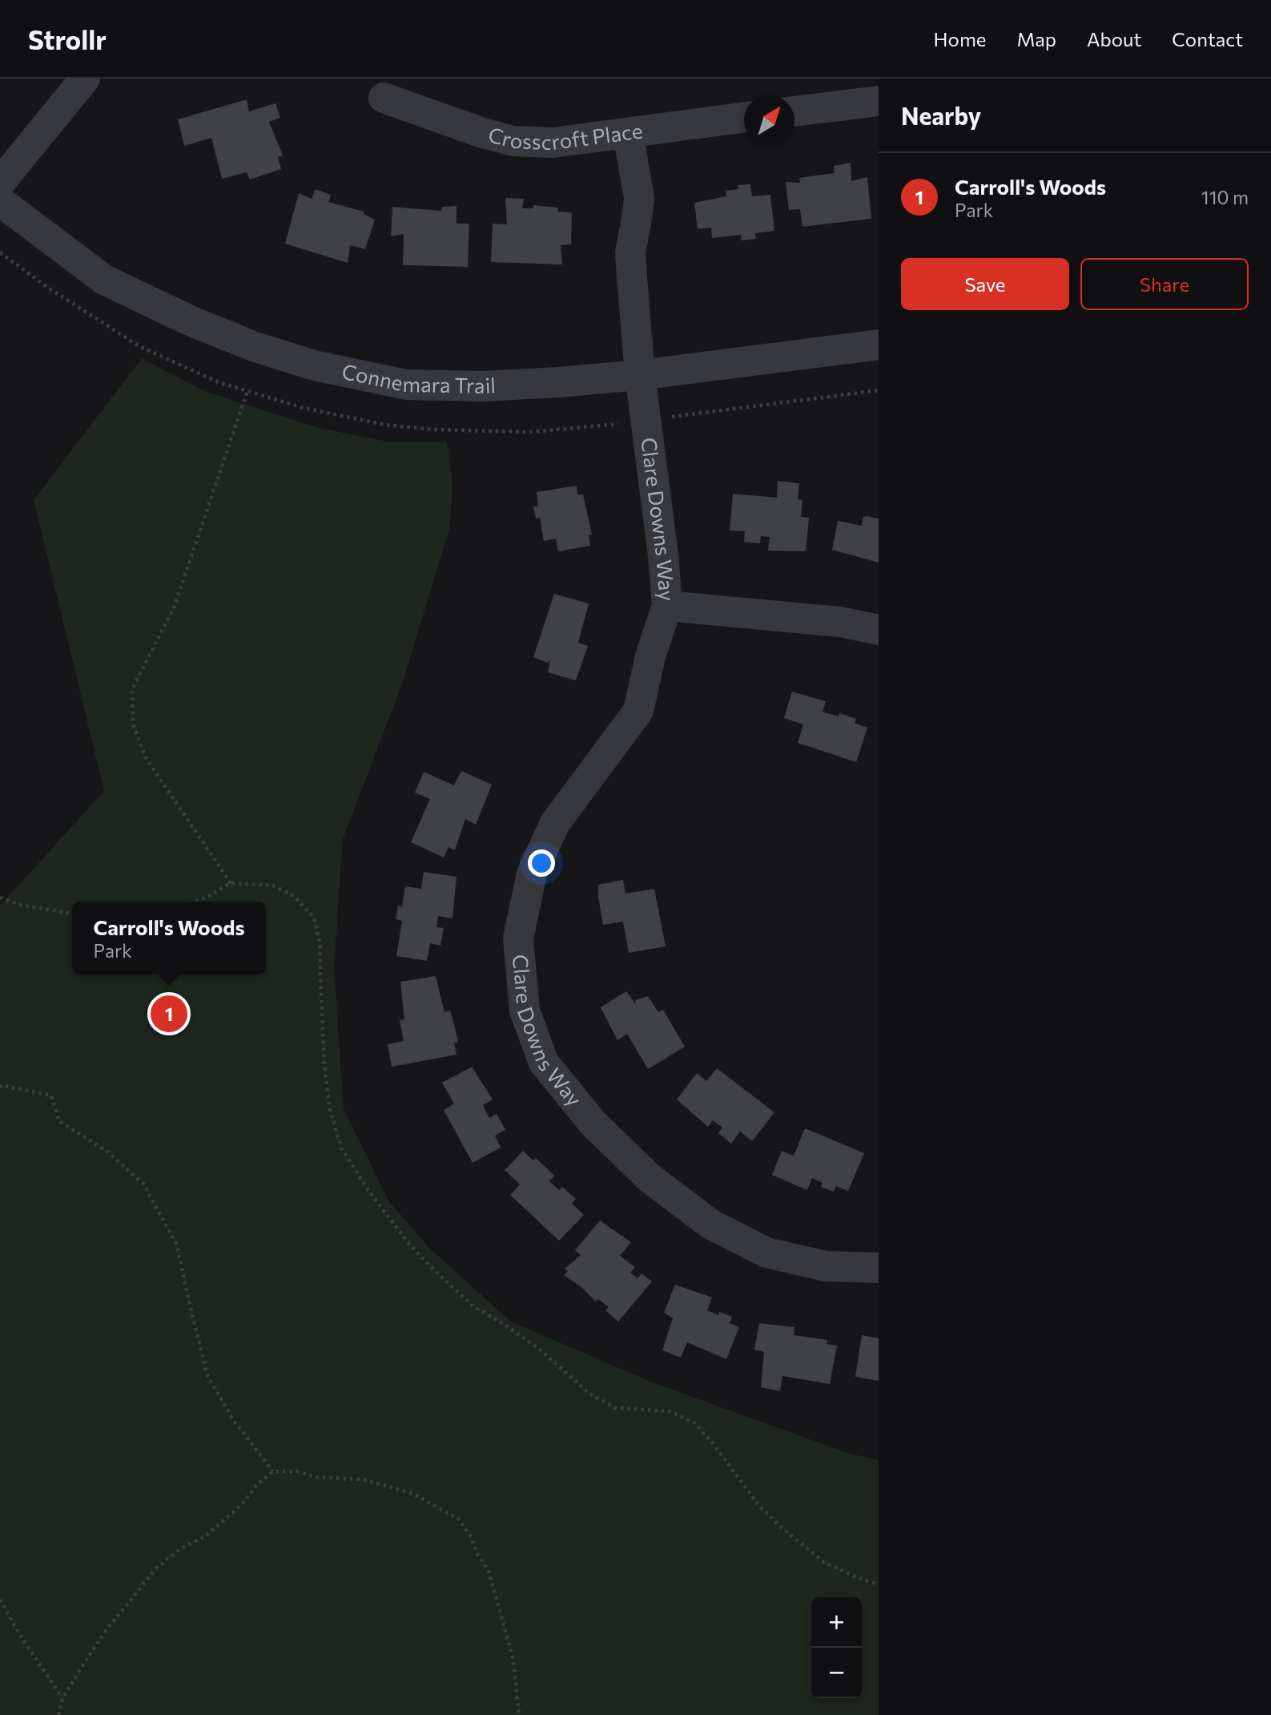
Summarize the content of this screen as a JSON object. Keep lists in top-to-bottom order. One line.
{"streets":{"street":["Crosscroft Place","Connemara Trail","Clare Downs Way"]},"crossings":[["Crosscroft Place","Clare Downs Way"],["Connemara Trail","Clare Downs Way"]],"north":"top right","page":{"header":"Strollr","nav":["Home","Map","About","Contact"],"heading":"Nearby","list":[{"mark":"1","name":"Carroll's Woods","note":"Park","value":"110 m"}],"buttons":["Save","Share"],"popup":["Carroll's Woods","Park"],"pins":"1","map_buttons":["+","−"]}}
